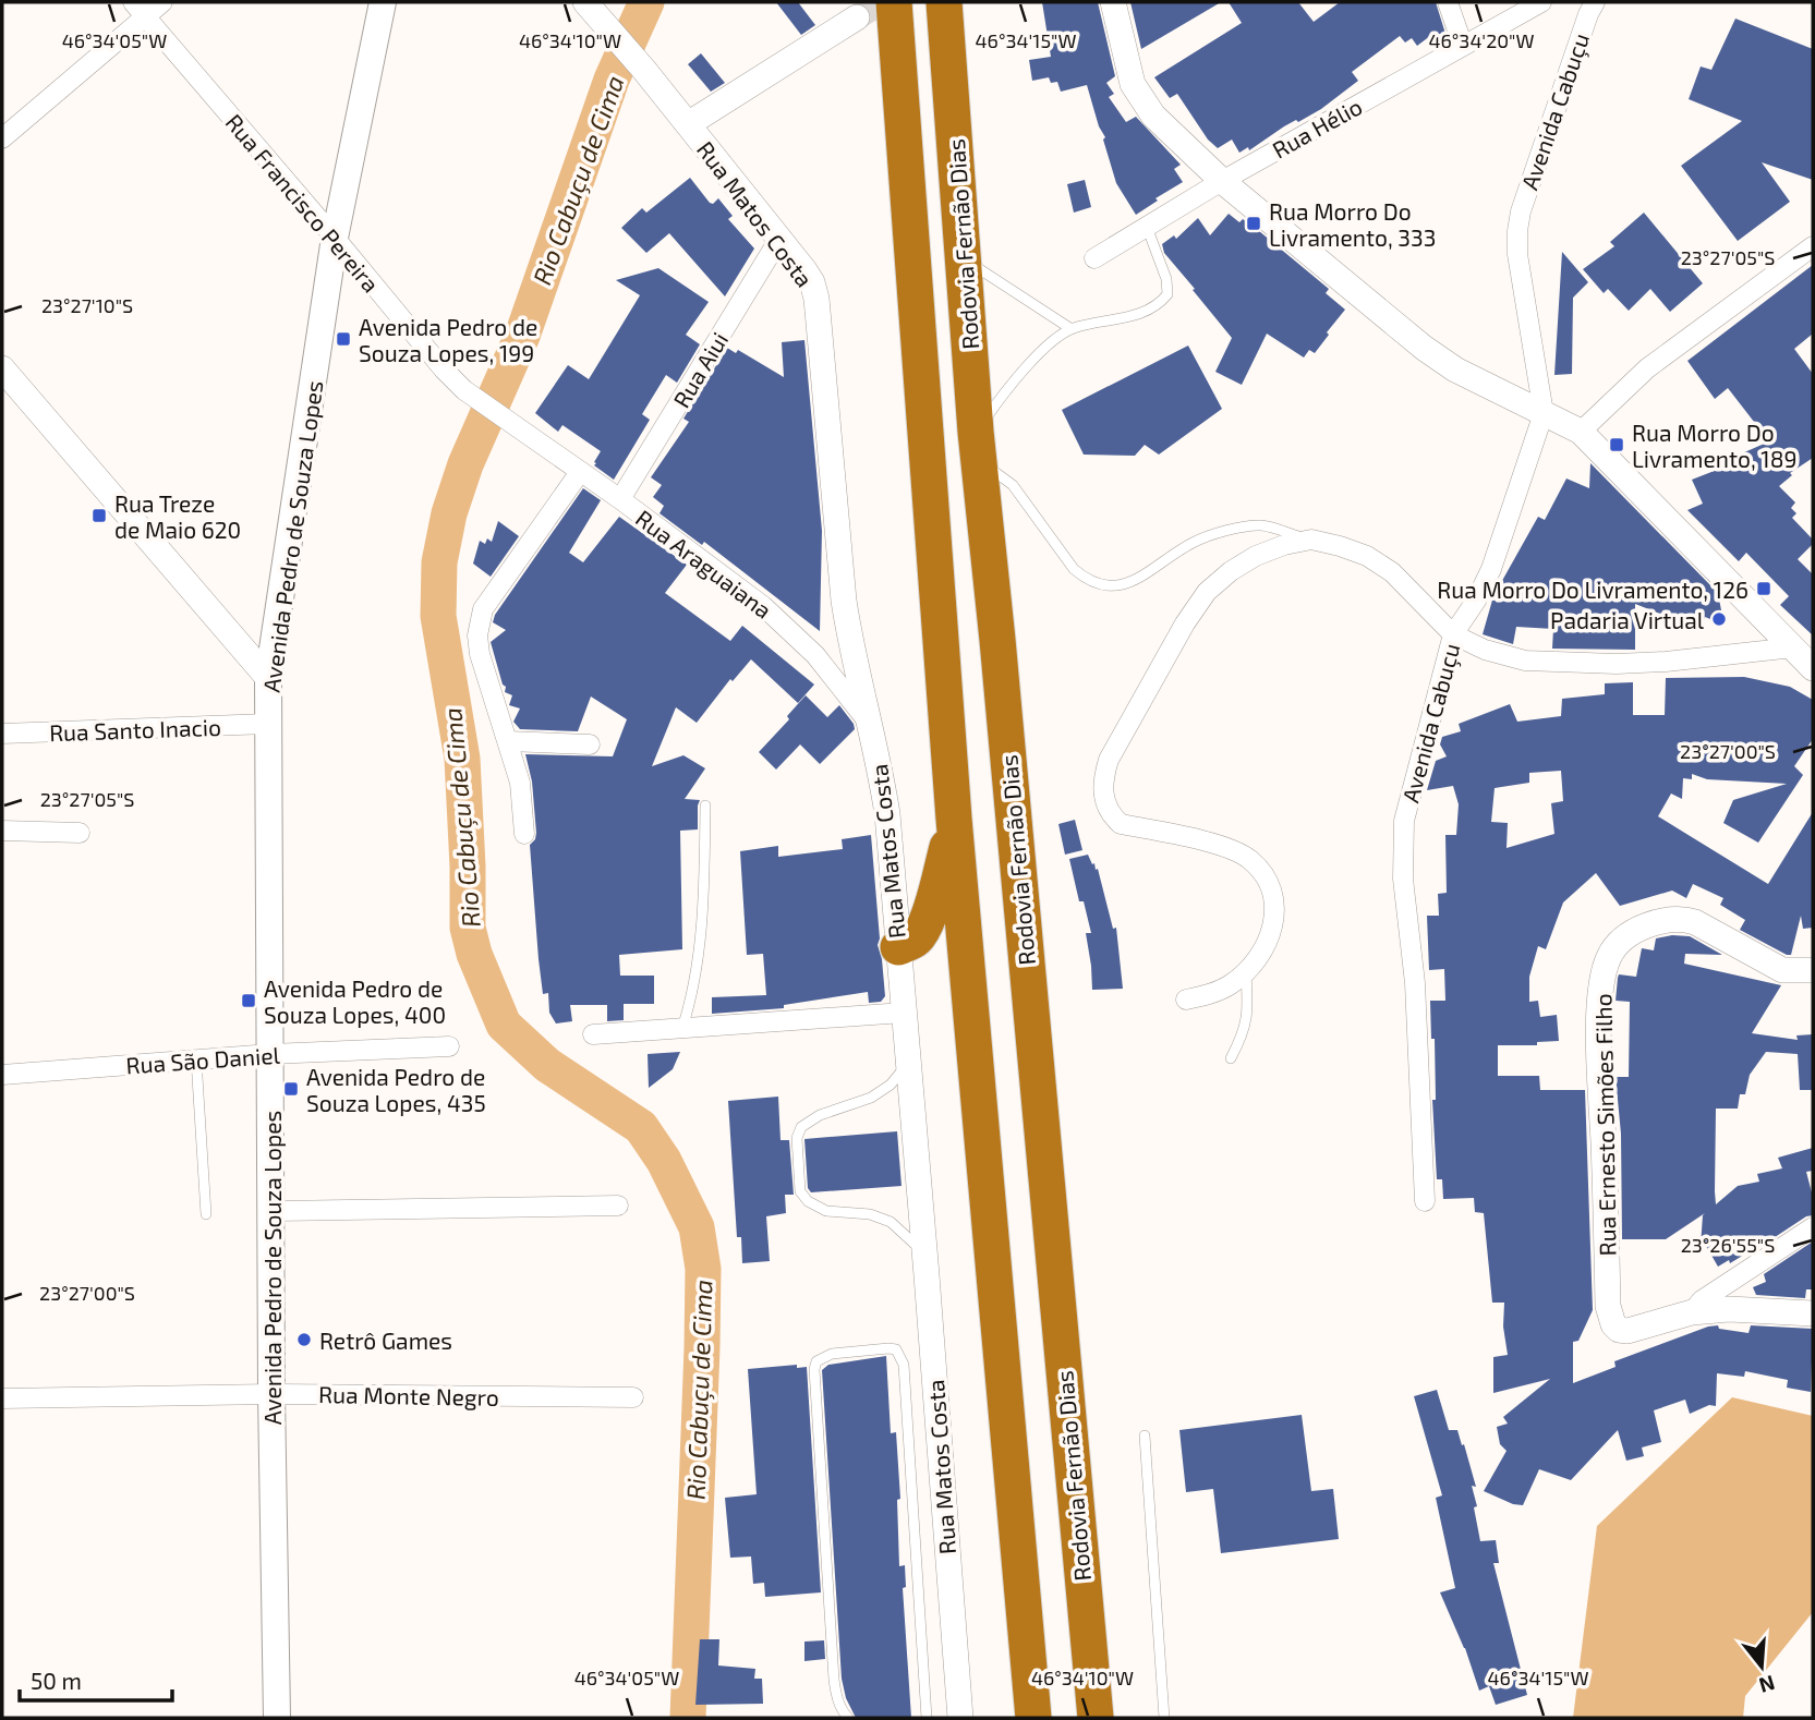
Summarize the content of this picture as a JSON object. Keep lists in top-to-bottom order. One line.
{"streets":{"highway":["Rodovia Fernão Dias"],"main road":["Avenida Pedro de Souza Lopes"],"street":["Avenida Cabuçu","Rua Hélio","Rua Francisco Pereira","Rua Matos Costa","Rua Aiui","Rua Araguaiana","Rua Santo Inacio","Rua São Daniel","Rua Ernesto Simões Filho","Rua Monte Negro"]},"crossings":[["Rua Francisco Pereira","Avenida Pedro de Souza Lopes"],["Rua Francisco Pereira","Rua Araguaiana"],["Rua Matos Costa","Rua Aiui"],["Rua Matos Costa","Rua Araguaiana"],["Rua Aiui","Rua Araguaiana"],["Avenida Pedro de Souza Lopes","Rua Santo Inacio"],["Avenida Pedro de Souza Lopes","Rua São Daniel"],["Avenida Pedro de Souza Lopes","Rua Monte Negro"]],"water":["Rio Cabuçu de Cima"],"places":{"transit":["Rua Morro Do Livramento, 333","Avenida Pedro de Souza Lopes, 199","Rua Morro Do Livramento, 189","Rua Treze de Maio 620","Rua Morro Do Livramento, 126","Avenida Pedro de Souza Lopes, 400","Avenida Pedro de Souza Lopes, 435"],"other":["Padaria Virtual","Retrô Games"]},"scale_bar":"50 m","north":"bottom","coordinates":["46°34'05\"W","46°34'10\"W","46°34'15\"W","46°34'20\"W","23°27'05\"S","23°27'10\"S","23°27'00\"S","23°26'55\"S"]}
